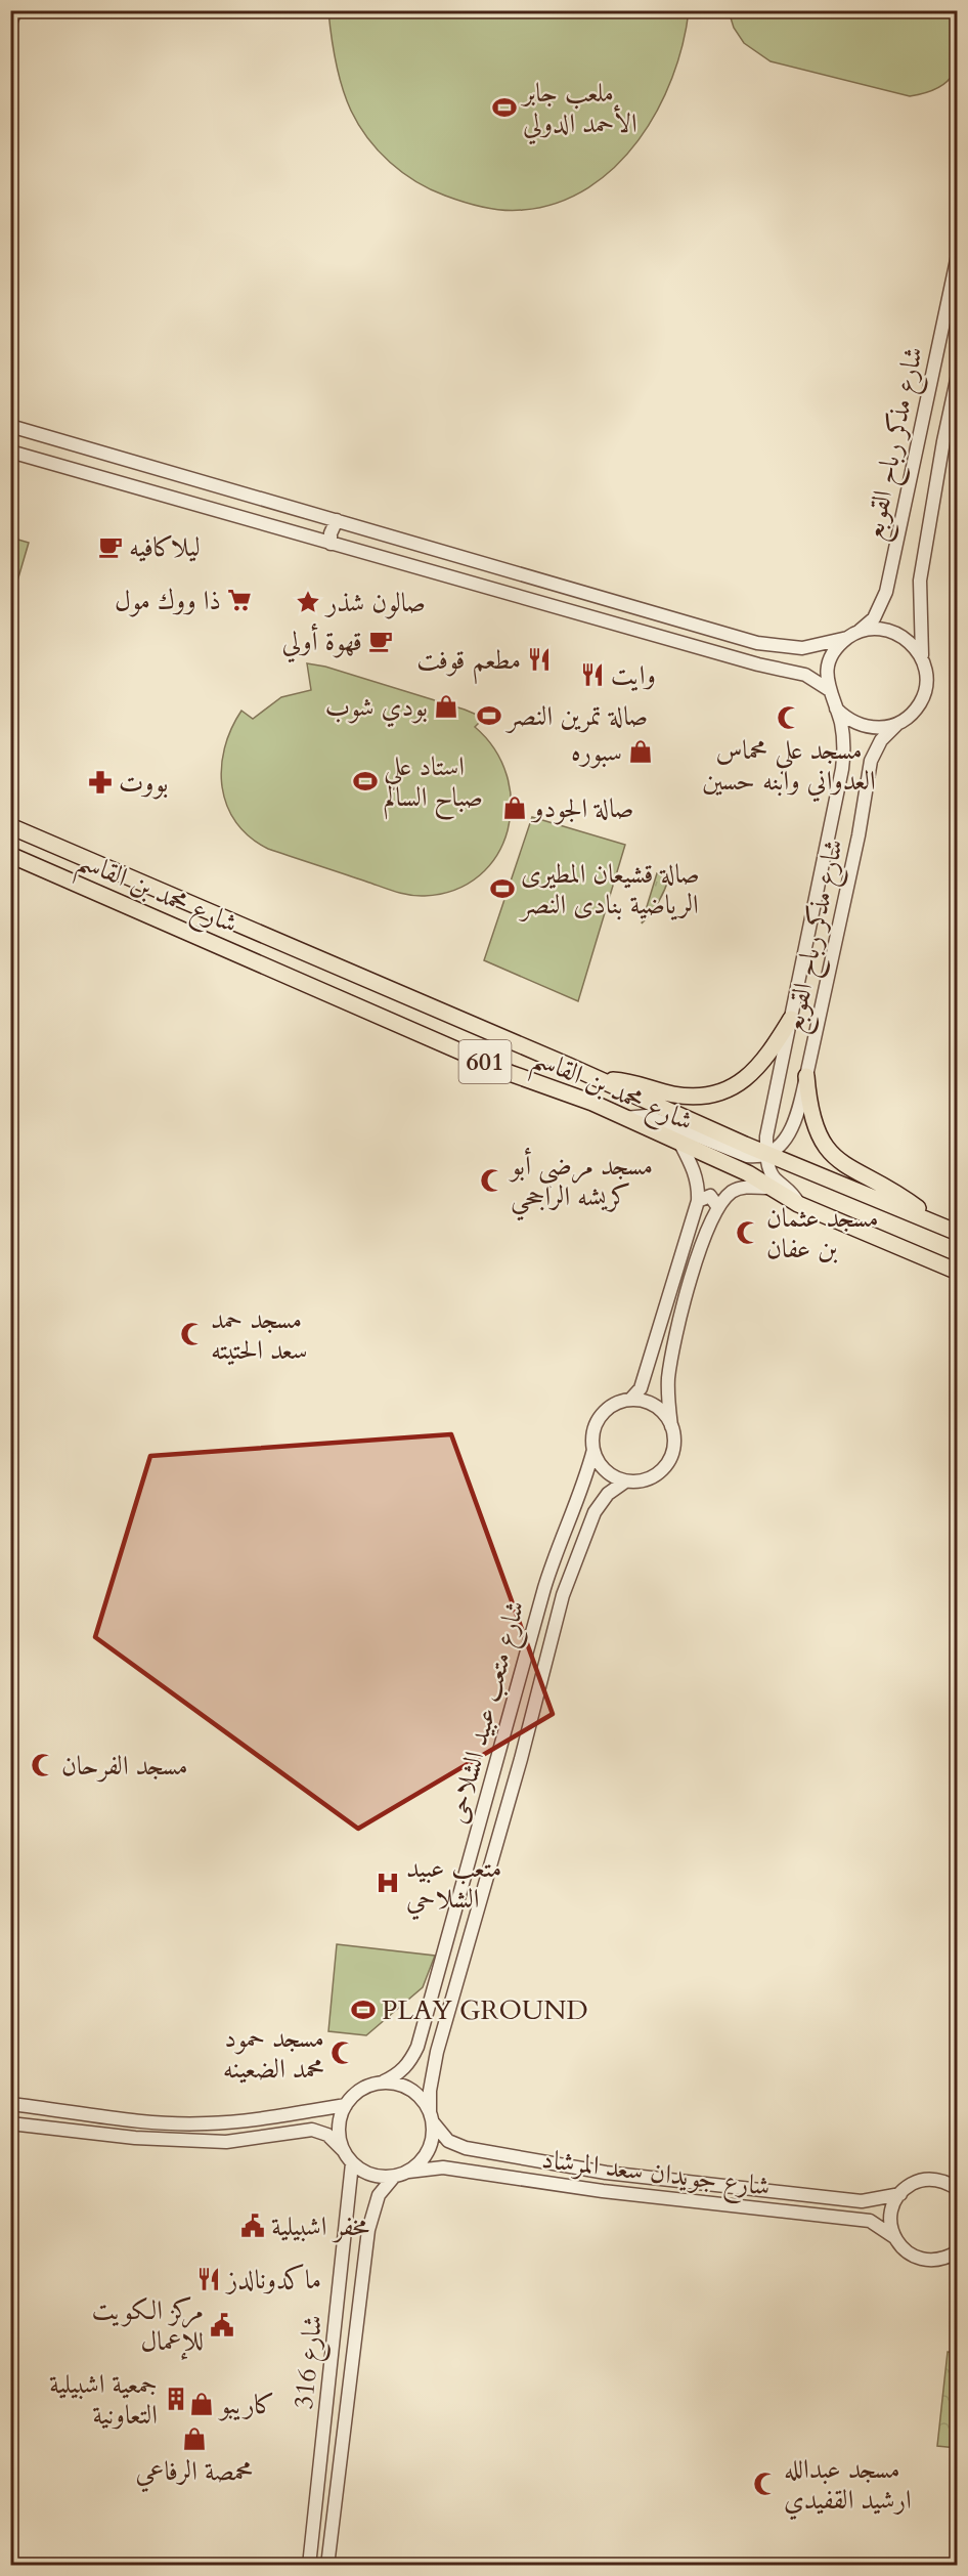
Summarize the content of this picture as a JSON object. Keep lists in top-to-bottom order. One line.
{"streets":{"main road":["شارع محمد بن القاسم","601"],"street":["شارع مذكر رباح القوبع","شارع متعب عبيد الشلاحى","شارع جويدان سعد المرشاد","شارع 316"]},"crossings":[["شارع مذكر رباح القوبع","شارع محمد بن القاسم"],["شارع متعب عبيد الشلاحى","شارع جويدان سعد المرشاد"],["شارع متعب عبيد الشلاحى","شارع 316"],["شارع جويدان سعد المرشاد","شارع 316"]],"places":{"sports":["ملعب جابر الأحمد الدولي","صالة تمرين النصر","استاد علي صباح السالم","صالة قشيعان المطيرى الرياضية بنادى النصر","PLAY GROUND"],"cafe":["ليلاكافيه","قهوة أولي"],"supermarket":["ذا ووك مول"],"place":["صالون شذر"],"restaurant":["مطعم قوفت","وايت","ماكدونالدز"],"shop":["بودي شوب","سبوره","صالة الجودو","كاريبو","محمصة الرفاعي"],"mosque":["مسجد علي محماس العدواني وابنه حسين","مسجد مرضي أبو كريشه الراجحي","مسجد عثمان بن عفان","مسجد حمد سعد الحتيته","مسجد الفرحان","مسجد حمود محمد الضعينه","مسجد عبدالله ارشيد القفيدي"],"pharmacy":["بووت"],"hospital":["متعب عبيد الشلاحي"],"public building":["مخفر اشبيلية","مركز الكويت للإعمال"],"building":["جمعية اشبيلية التعاونية"]}}
